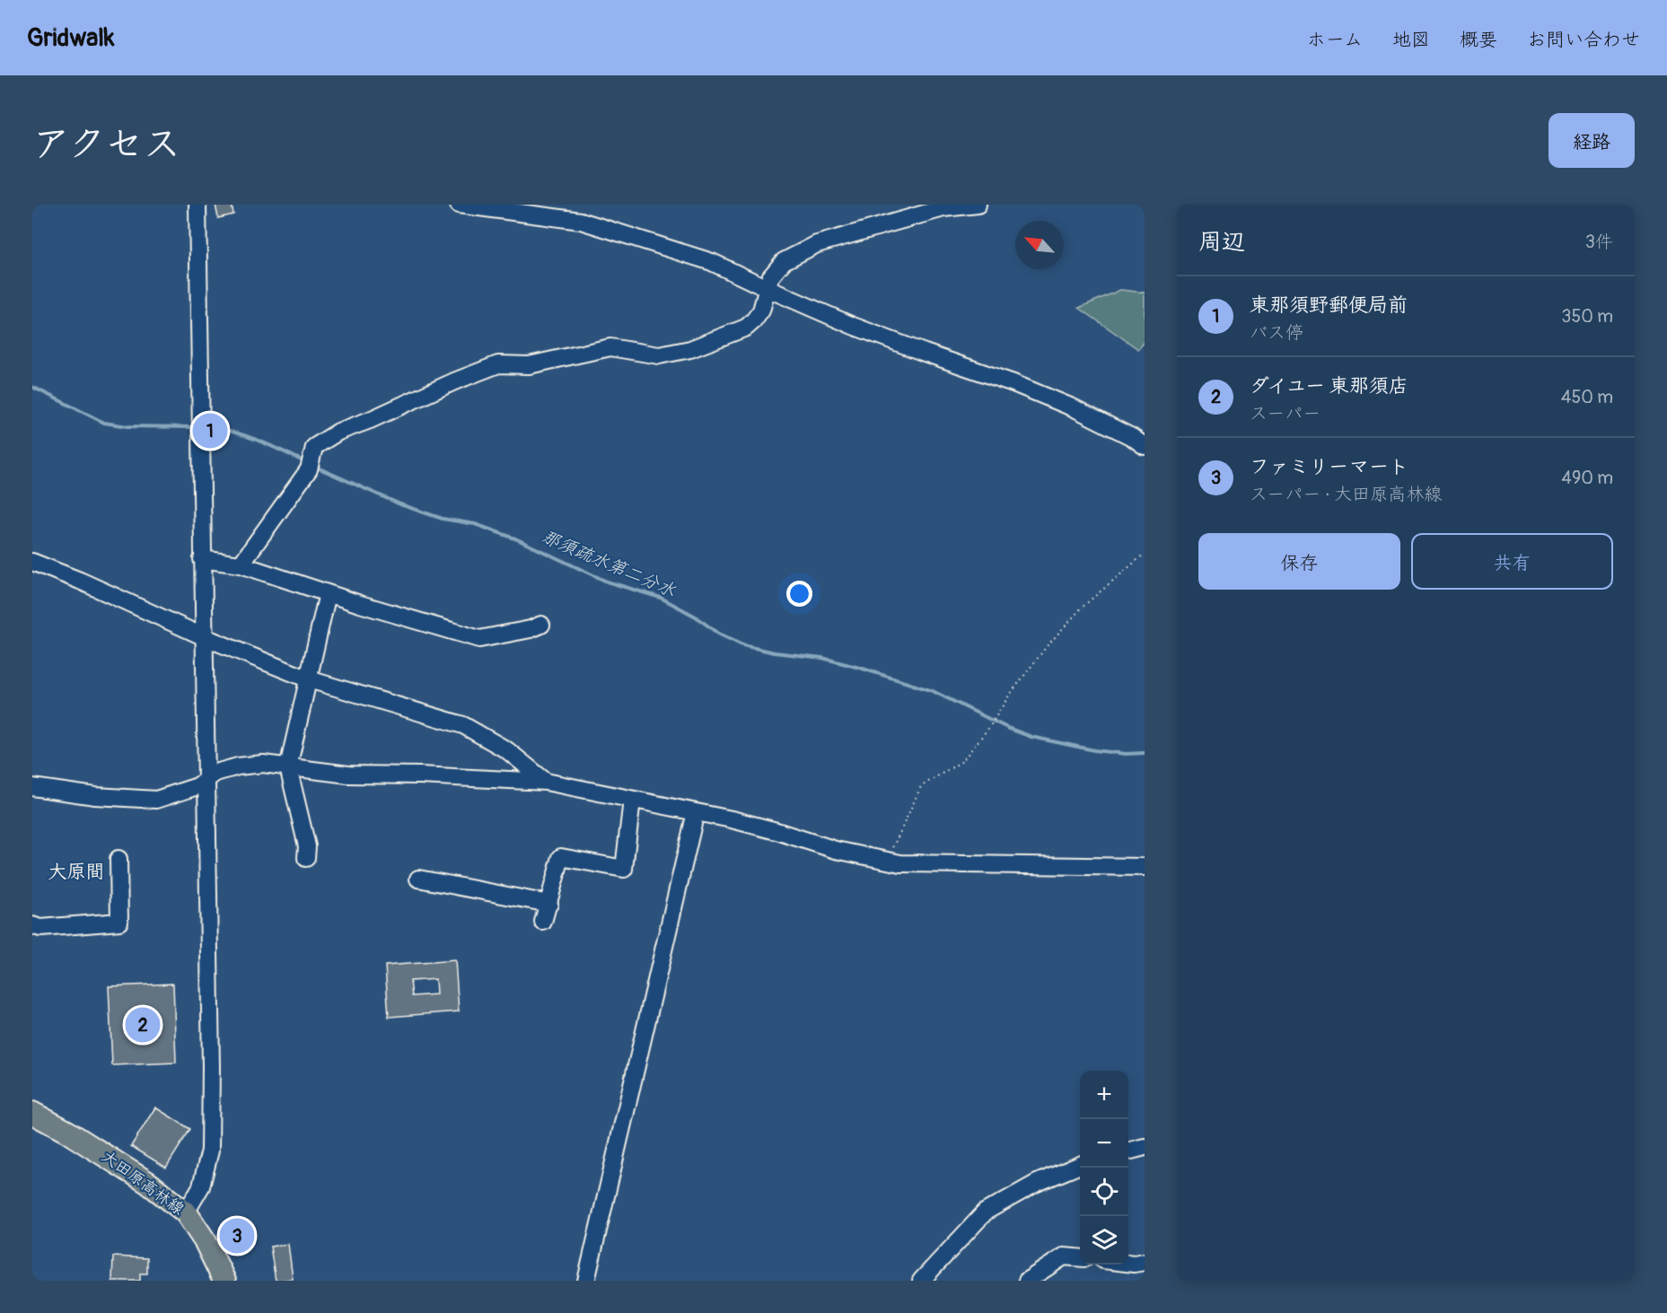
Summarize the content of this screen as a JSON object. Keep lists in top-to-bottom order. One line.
{"streets":{"main road":["大田原高林線"]},"districts":["大原間"],"water":["那須疏水第二分水"],"north":"top left","page":{"header":"Gridwalk","nav":["ホーム","地図","概要","お問い合わせ"],"title":"アクセス","buttons":["経路",["保存","共有"]],"heading":["周辺","3件"],"list":[{"mark":"1","name":"東那須野郵便局前","note":"バス停","value":"350 m"},{"mark":"2","name":"ダイユー 東那須店","note":"スーパー","value":"450 m"},{"mark":"3","name":"ファミリーマート","note":"スーパー · 大田原高林線","value":"490 m"}],"pins":["1","2","3"],"map_buttons":["+","−"]}}
